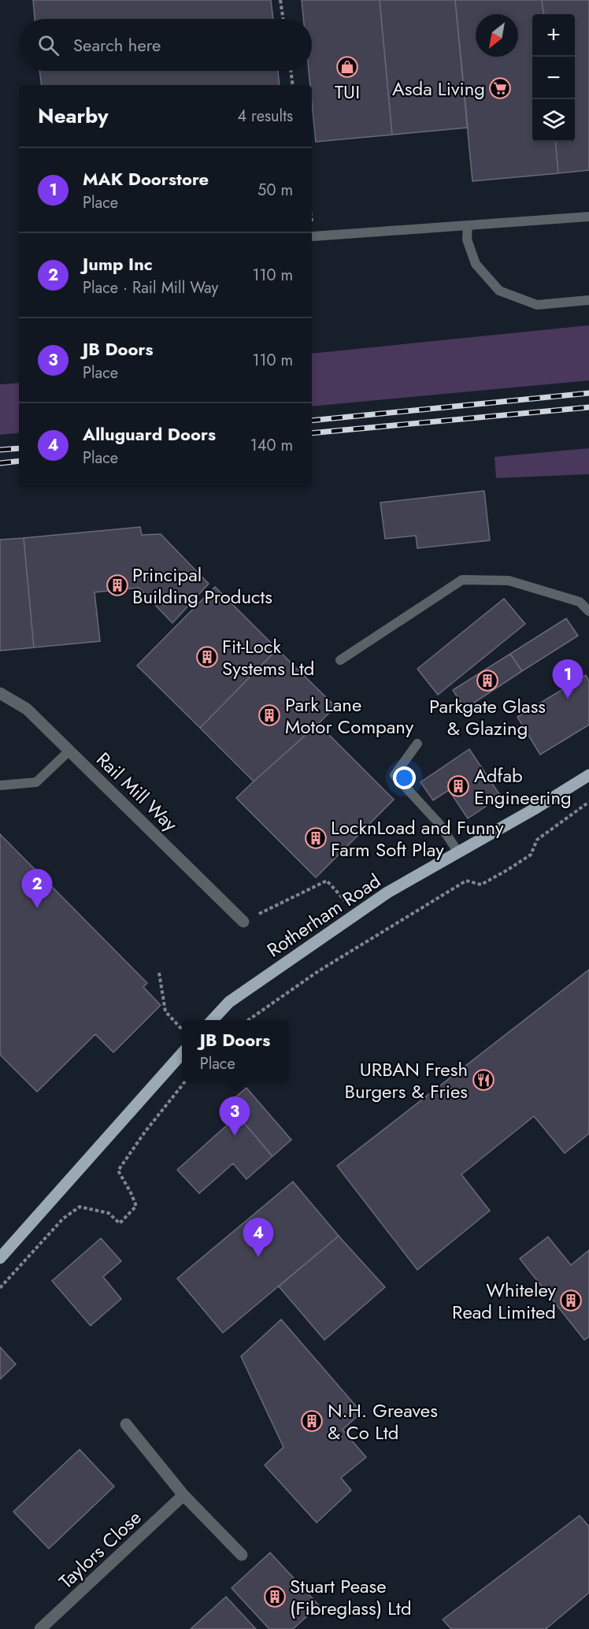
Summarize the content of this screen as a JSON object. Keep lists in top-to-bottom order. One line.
{"streets":{"main road":["Rotherham Road"],"street":["Rail Mill Way","Taylors Close"]},"places":{"shop":["TUI"],"supermarket":["Asda Living"],"building":["Principal Building Products","Fit-Lock Systems Ltd","Parkgate Glass & Glazing","Park Lane Motor Company","Adfab Engineering","LocknLoad and Funny Farm Soft Play","Whiteley Read Limited","N.H. Greaves & Co Ltd","Stuart Pease (Fibreglass) Ltd"],"restaurant":["URBAN Fresh Burgers & Fries"]},"north":"bottom left","page":{"map_buttons":["+","−"],"search":"Search here","heading":["Nearby","4 results"],"list":[{"mark":"1","name":"MAK Doorstore","note":"Place","value":"50 m"},{"mark":"2","name":"Jump Inc","note":"Place · Rail Mill Way","value":"110 m"},{"mark":"3","name":"JB Doors","note":"Place","value":"110 m"},{"mark":"4","name":"Alluguard Doors","note":"Place","value":"140 m"}],"pins":["1","2","3","4"],"popup":["JB Doors","Place"]}}
